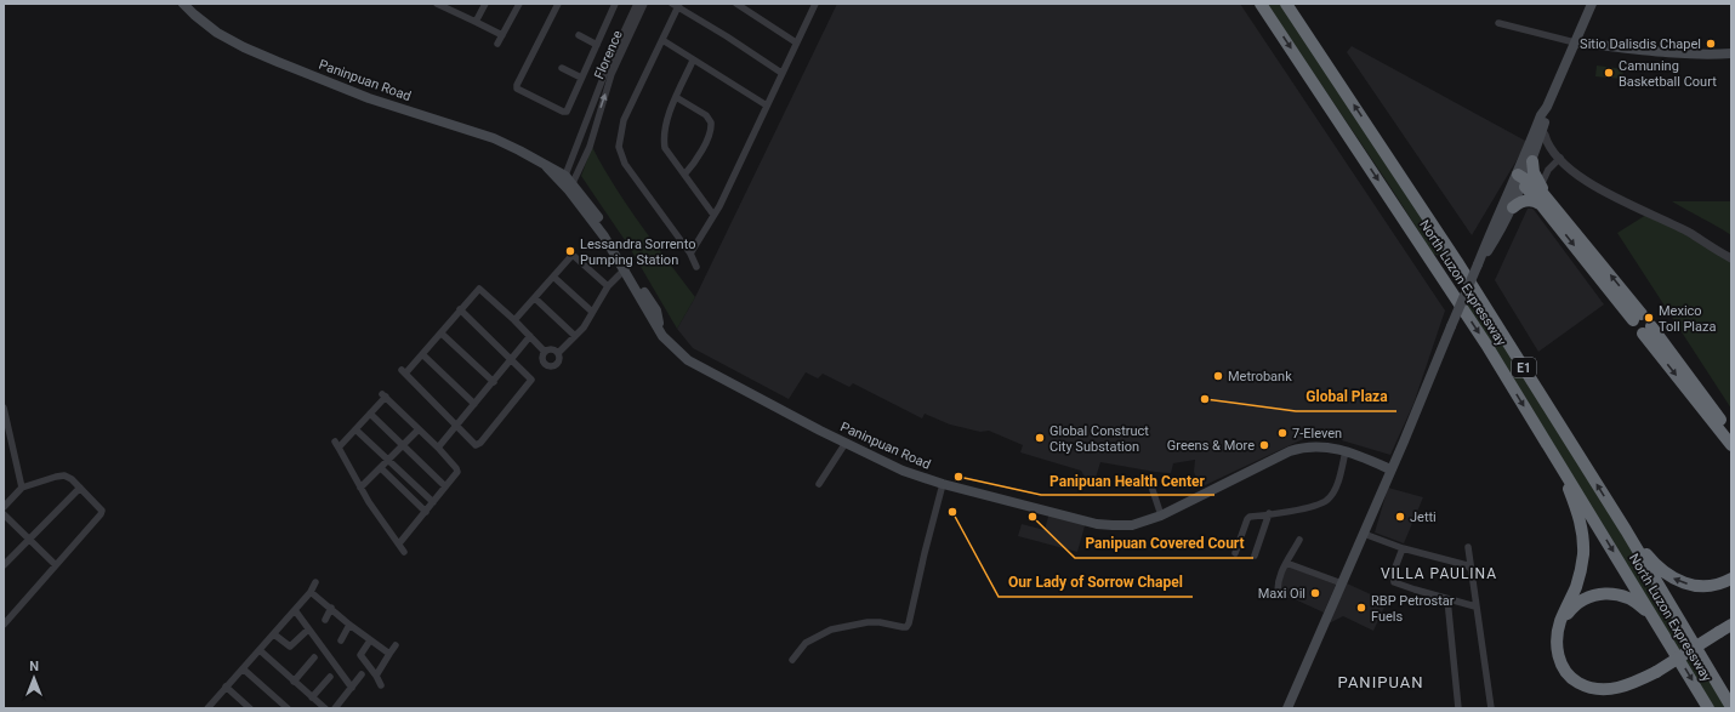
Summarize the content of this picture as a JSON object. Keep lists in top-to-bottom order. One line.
{"streets":{"highway":["North Luzon Expressway","E1"],"main road":["Paninpuan Road"],"street":["Florence"]},"crossings":[["Florence","Paninpuan Road"]],"districts":["VILLA PAULINA","PANIPUAN"],"places":["Sitio Dalisdis Chapel","Camuning Basketball Court","Lessandra Sorrento Pumping Station","Mexico Toll Plaza","Metrobank","Global Plaza","7-Eleven","Global Construct City Substation","Greens & More","Panipuan Health Center","Our Lady of Sorrow Chapel","Panipuan Covered Court","Jetti","Maxi Oil","RBP Petrostar Fuels"],"north":"top"}
